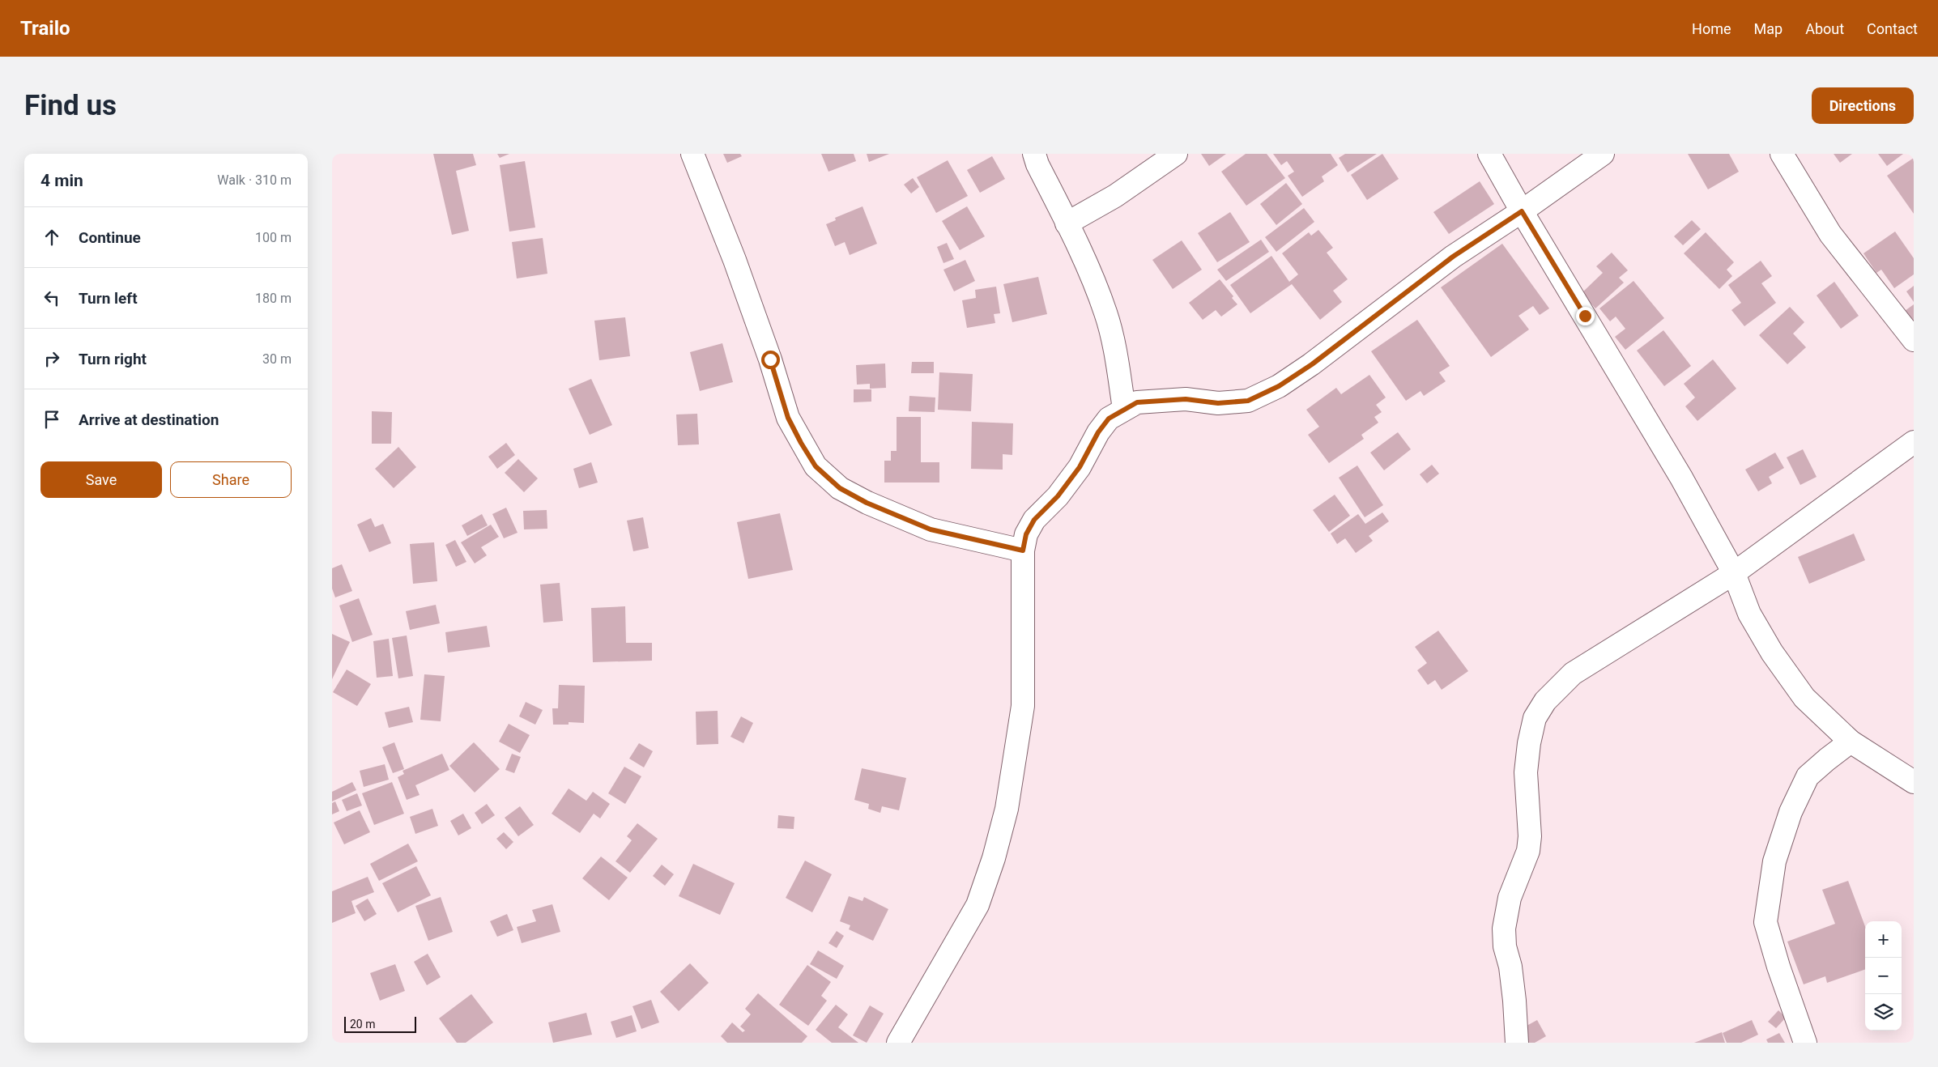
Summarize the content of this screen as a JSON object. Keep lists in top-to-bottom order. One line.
{"scale_bar":"20 m","page":{"header":"Trailo","nav":["Home","Map","About","Contact"],"buttons":["Directions",["Save","Share"]],"title":"Find us","heading":["4 min","Walk · 310 m"],"list":[["Continue","100 m"],["Turn left","180 m"],["Turn right","30 m"],"Arrive at destination"],"map_buttons":["+","−"],"scale":"20 m"}}
